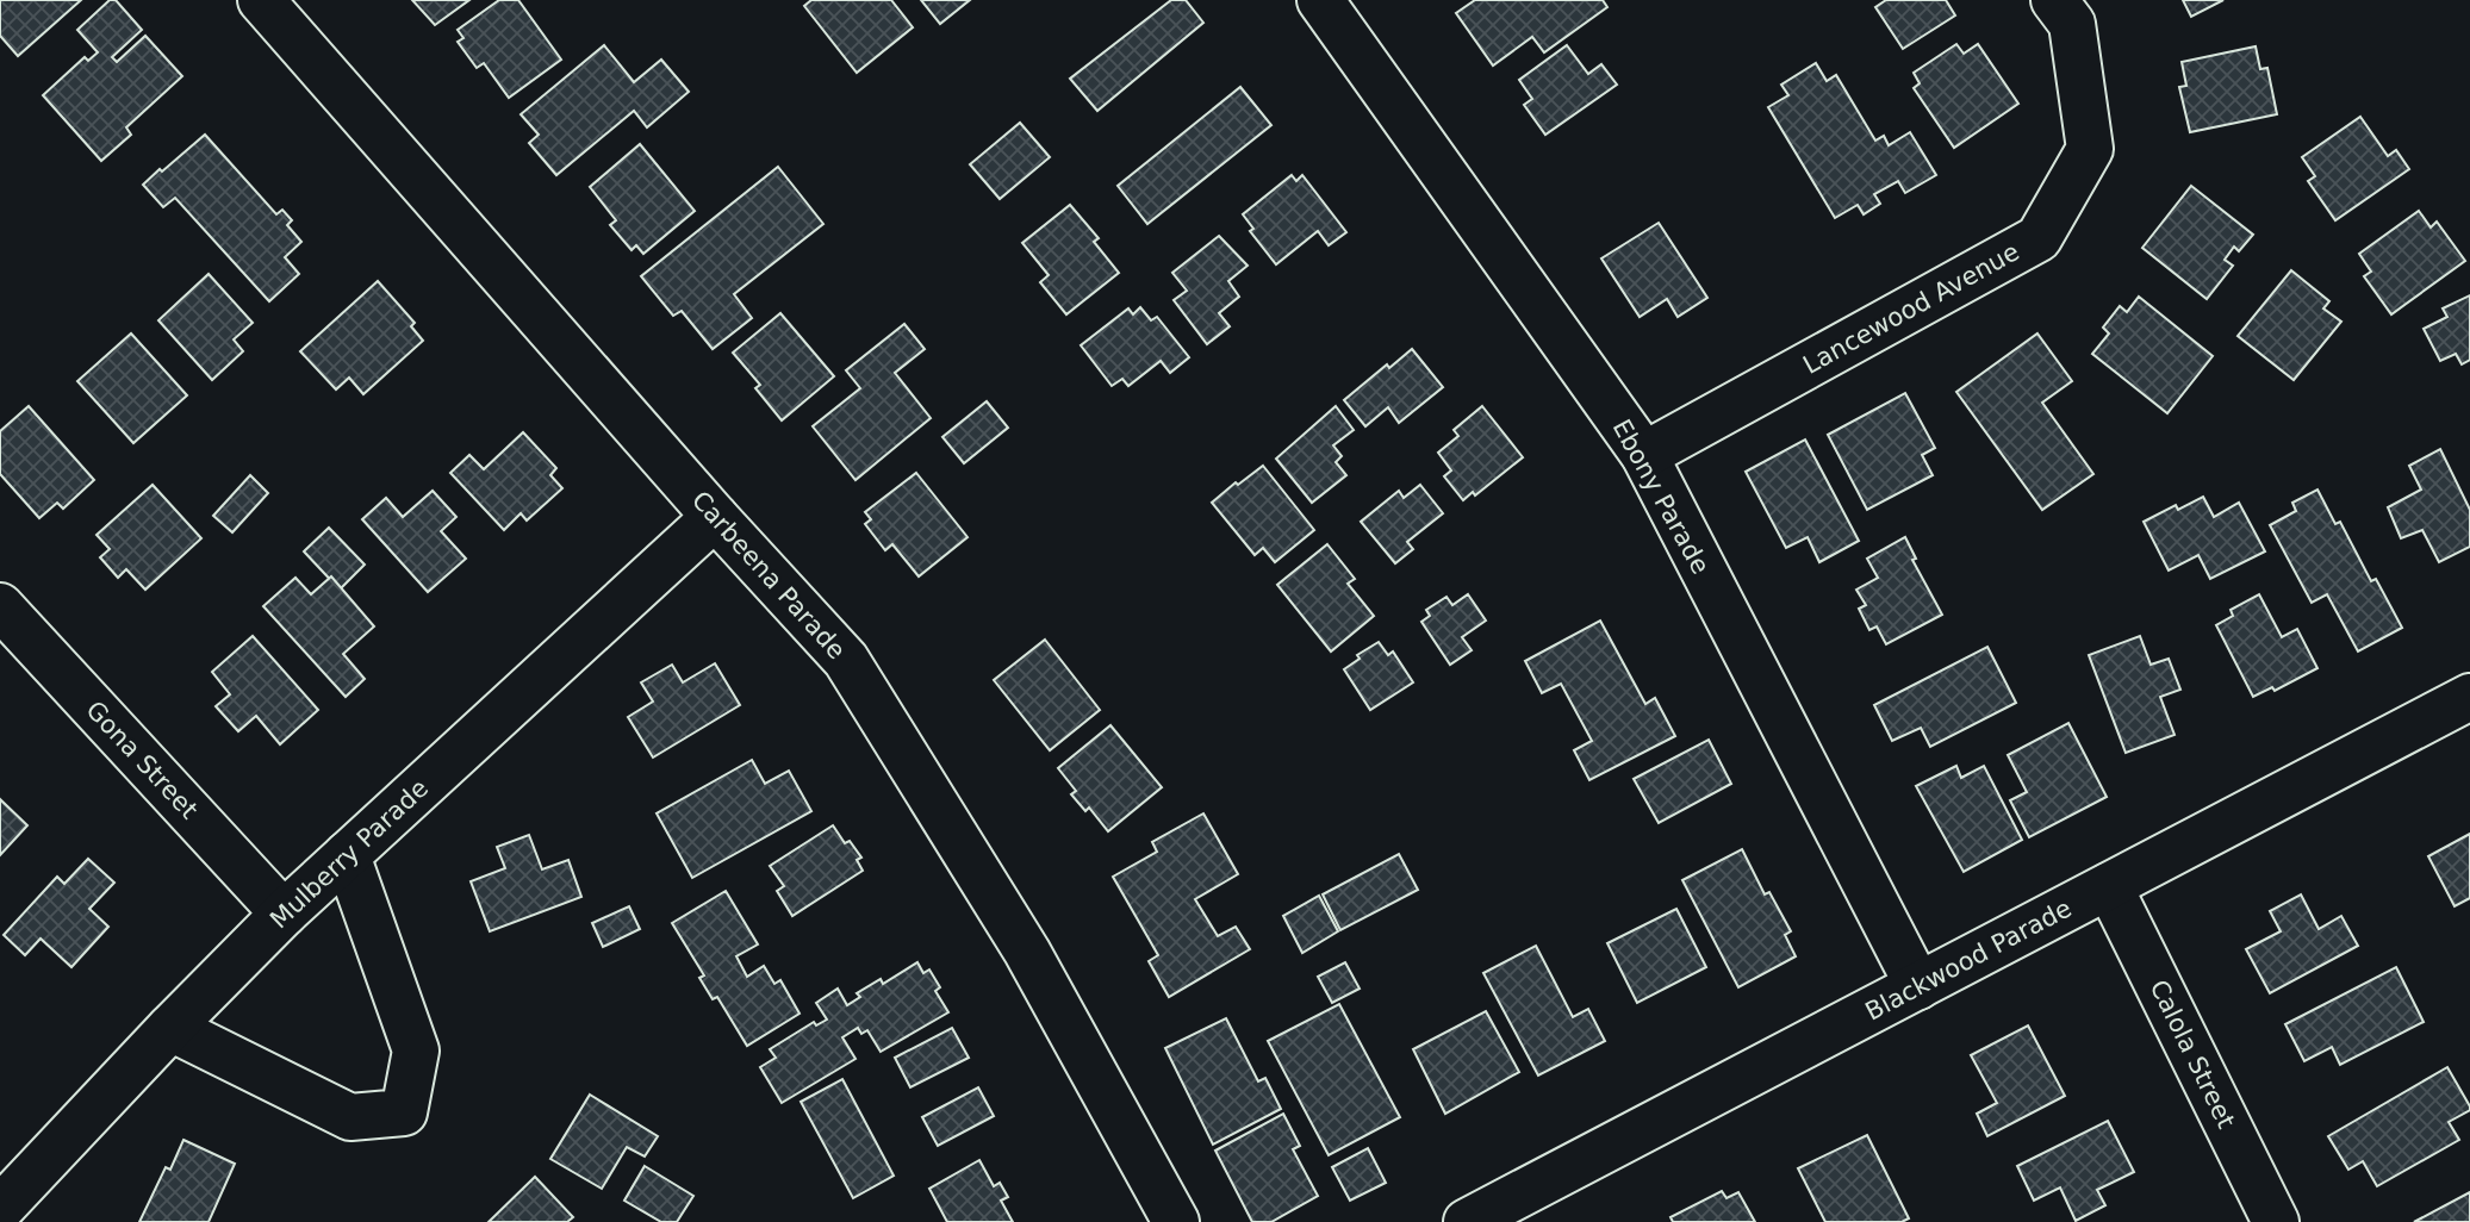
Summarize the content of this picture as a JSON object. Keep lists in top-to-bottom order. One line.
{"streets":{"street":["Lancewood Avenue","Ebony Parade","Carbeena Parade","Gona Street","Mulberry Parade","Blackwood Parade","Calola Street"]},"crossings":[["Lancewood Avenue","Ebony Parade"],["Ebony Parade","Blackwood Parade"],["Carbeena Parade","Mulberry Parade"],["Gona Street","Mulberry Parade"],["Blackwood Parade","Calola Street"]]}
